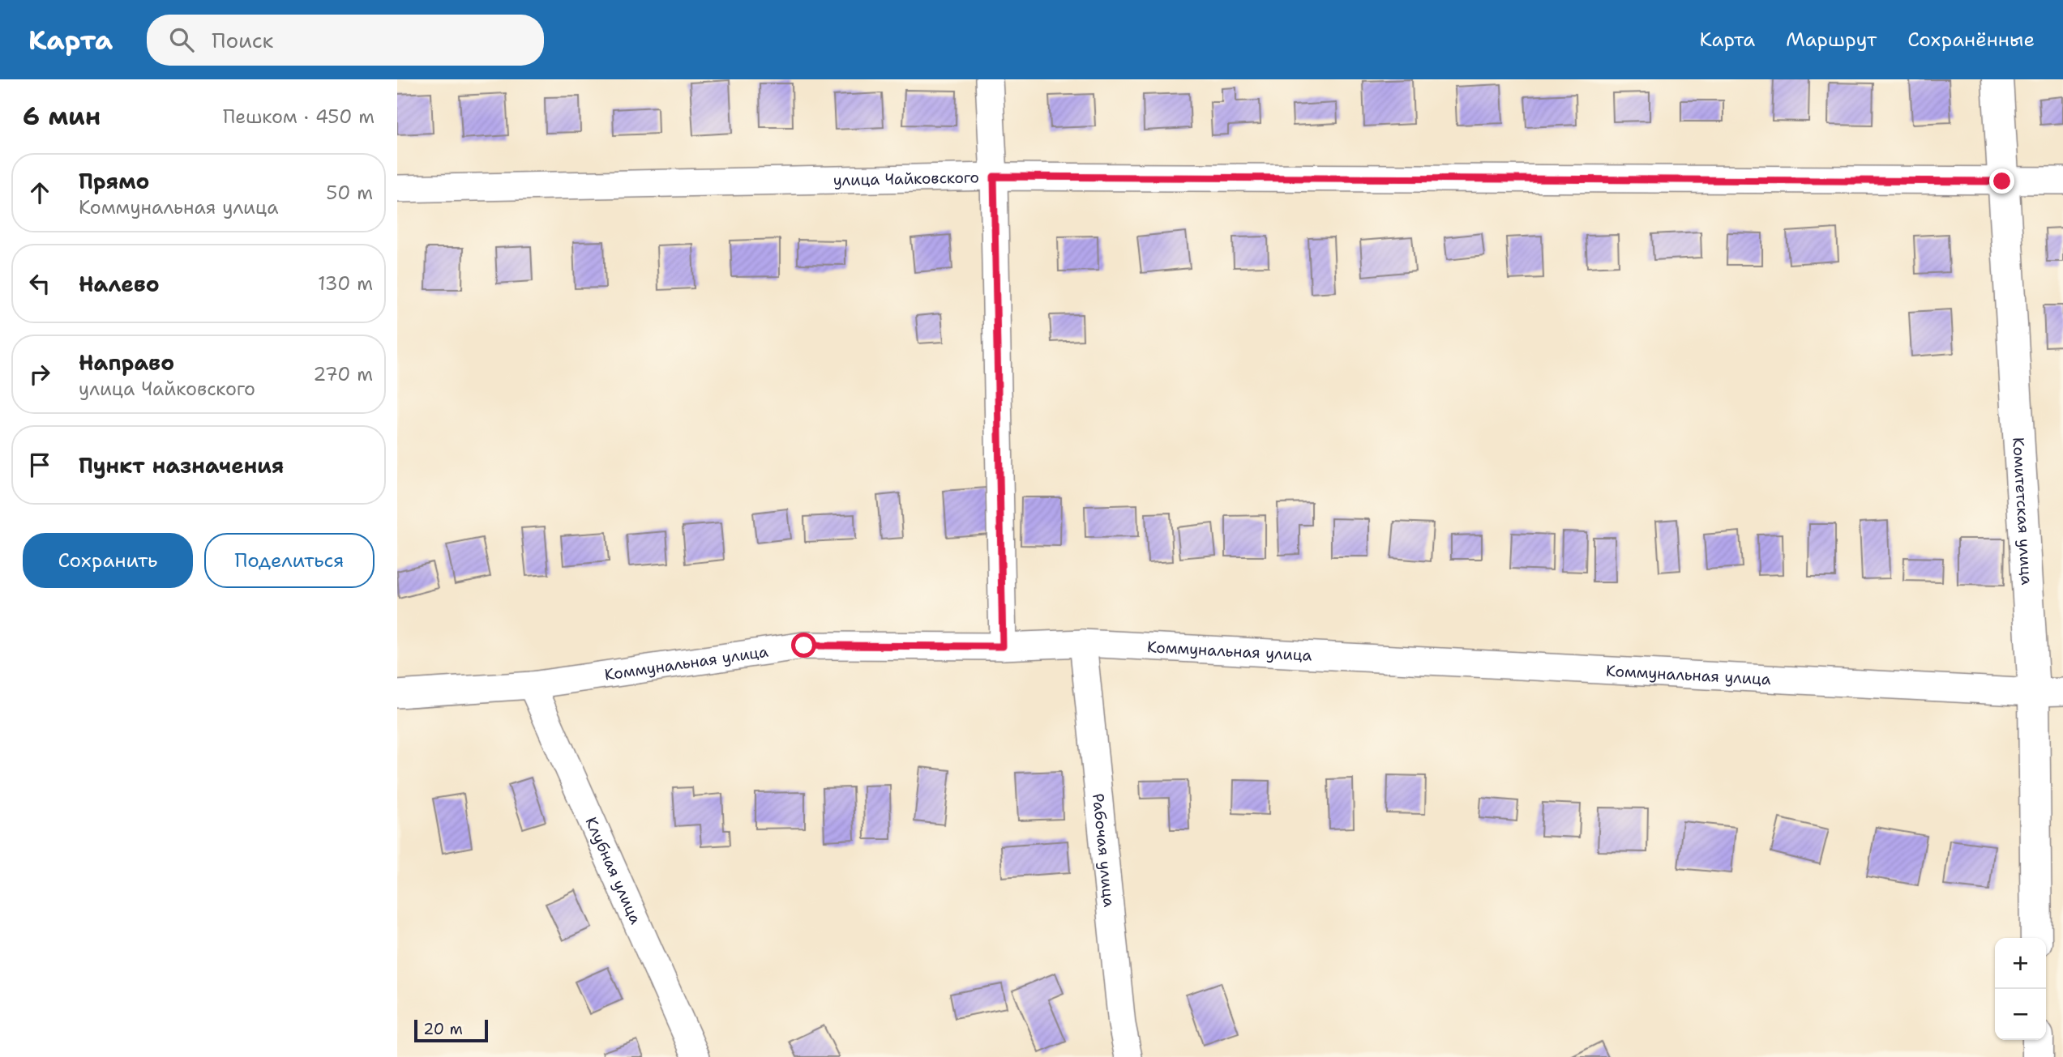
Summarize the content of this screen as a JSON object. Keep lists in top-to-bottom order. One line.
{"streets":{"street":["улица Чайковского","Комитетская улица","Коммунальная улица","Рабочая улица","Клубная улица"]},"crossings":[["улица Чайковского","Комитетская улица"],["Комитетская улица","Коммунальная улица"],["Коммунальная улица","Рабочая улица"],["Коммунальная улица","Клубная улица"]],"scale_bar":"20 m","page":{"header":"Карта","search":"Поиск","nav":["Карта","Маршрут","Сохранённые"],"heading":["6 мин","Пешком · 450 m"],"list":[["Прямо","Коммунальная улица","50 m"],["Налево","130 m"],["Направо","улица Чайковского","270 m"],"Пункт назначения"],"buttons":["Сохранить","Поделиться"],"map_buttons":["+","−"],"scale":"20 m"}}
